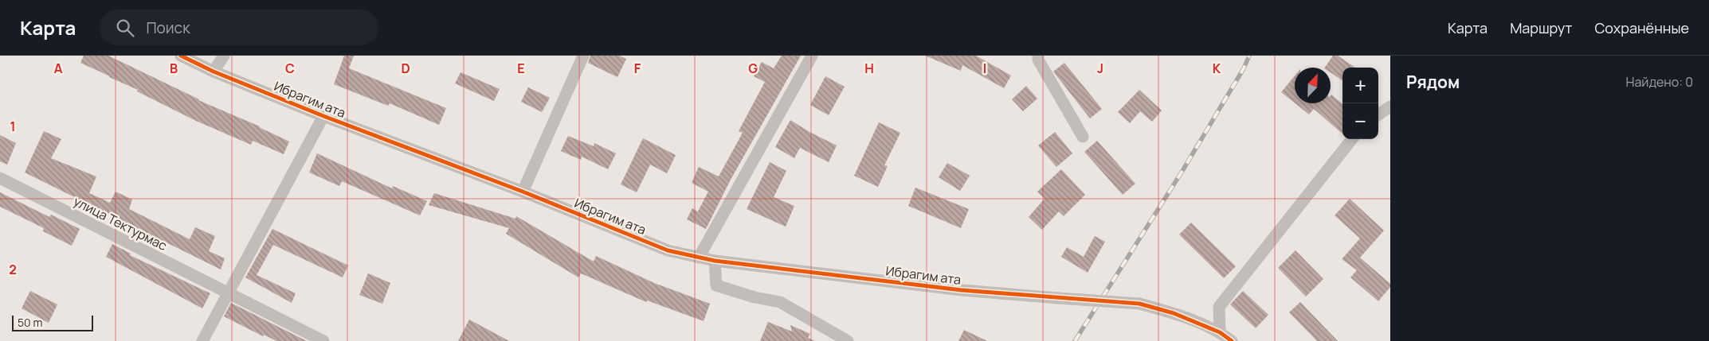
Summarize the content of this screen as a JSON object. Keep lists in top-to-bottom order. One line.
{"streets":{"street":["Ибрагим ата","улица Тектурмас"]},"scale_bar":"50 m","north":"top right","page":{"header":"Карта","search":"Поиск","nav":["Карта","Маршрут","Сохранённые"],"heading":["Рядом","Найдено: 0"],"map_buttons":["+","−"],"scale":"50 m"},"grid":{"columns":["A","B","C","D","E","F","G","H","I","J","K"],"rows":["1","2"]}}
